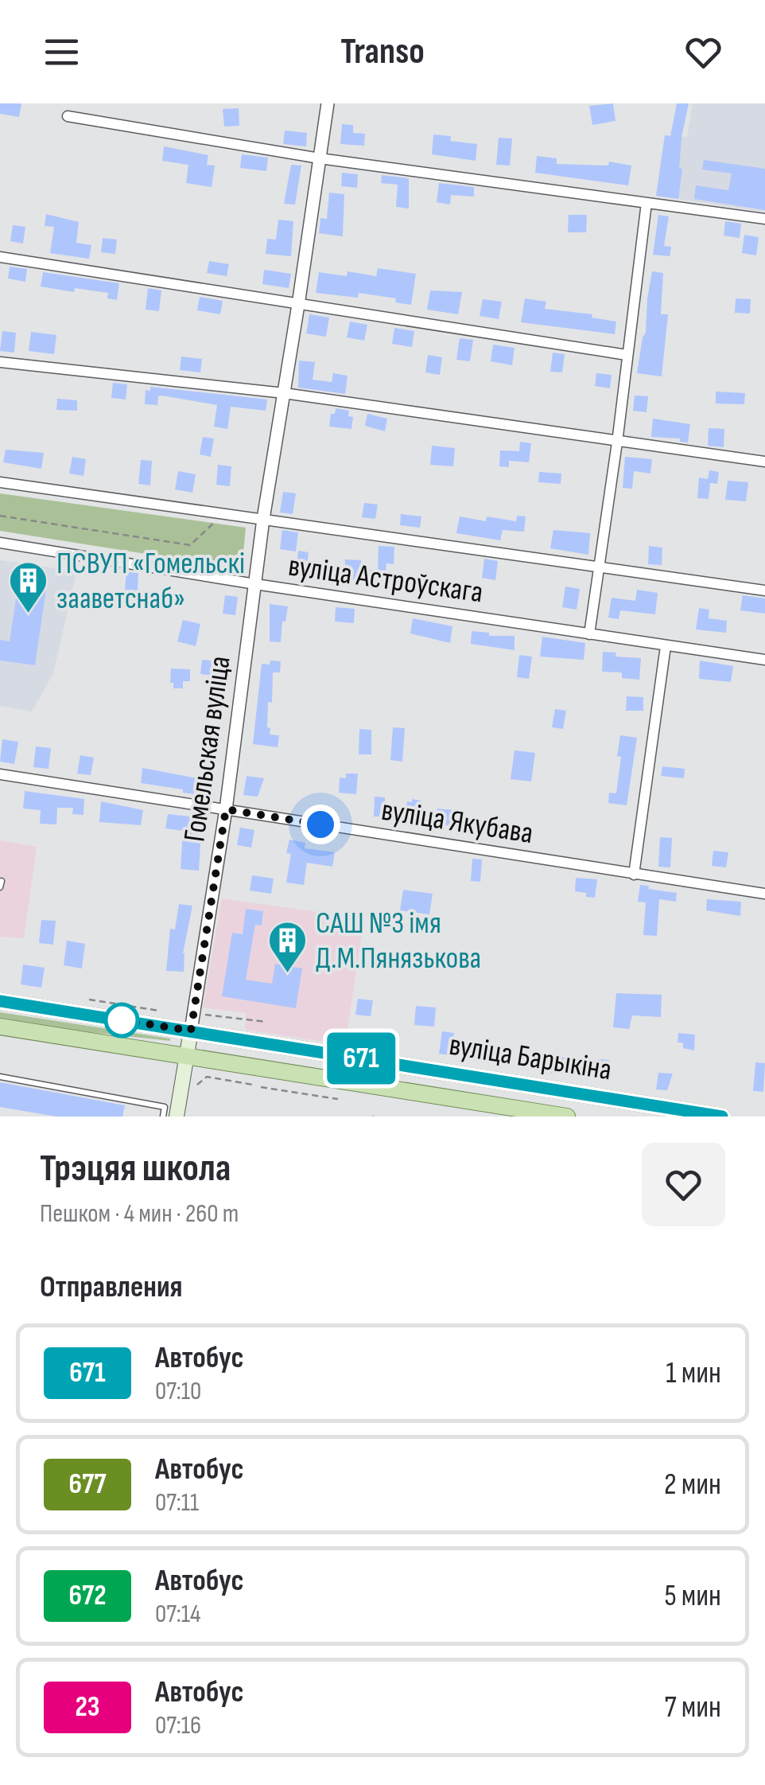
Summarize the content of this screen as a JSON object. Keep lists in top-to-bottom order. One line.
{"streets":{"main road":["Гомельская вуліца","вуліца Барыкіна"],"street":["вуліца Астроўскага","вуліца Якубава"]},"crossings":[["вуліца Астроўскага","Гомельская вуліца"],["Гомельская вуліца","вуліца Якубава"],["Гомельская вуліца","вуліца Барыкіна"]],"places":{"building":["ПСВУП «Гомельскі зааветснаб»","САШ №3 імя Д.М.Пянязькова"]},"lines":["bus line 671"],"page":{"header":"Transo","on_map":"671","heading":[["Трэцяя школа","Пешком · 4 мин · 260 m"],"Отправления"],"list":[{"mark":"671","name":"Автобус","note":"07:10","value":"1 мин"},{"mark":"677","name":"Автобус","note":"07:11","value":"2 мин"},{"mark":"672","name":"Автобус","note":"07:14","value":"5 мин"},{"mark":"23","name":"Автобус","note":"07:16","value":"7 мин"}]}}
